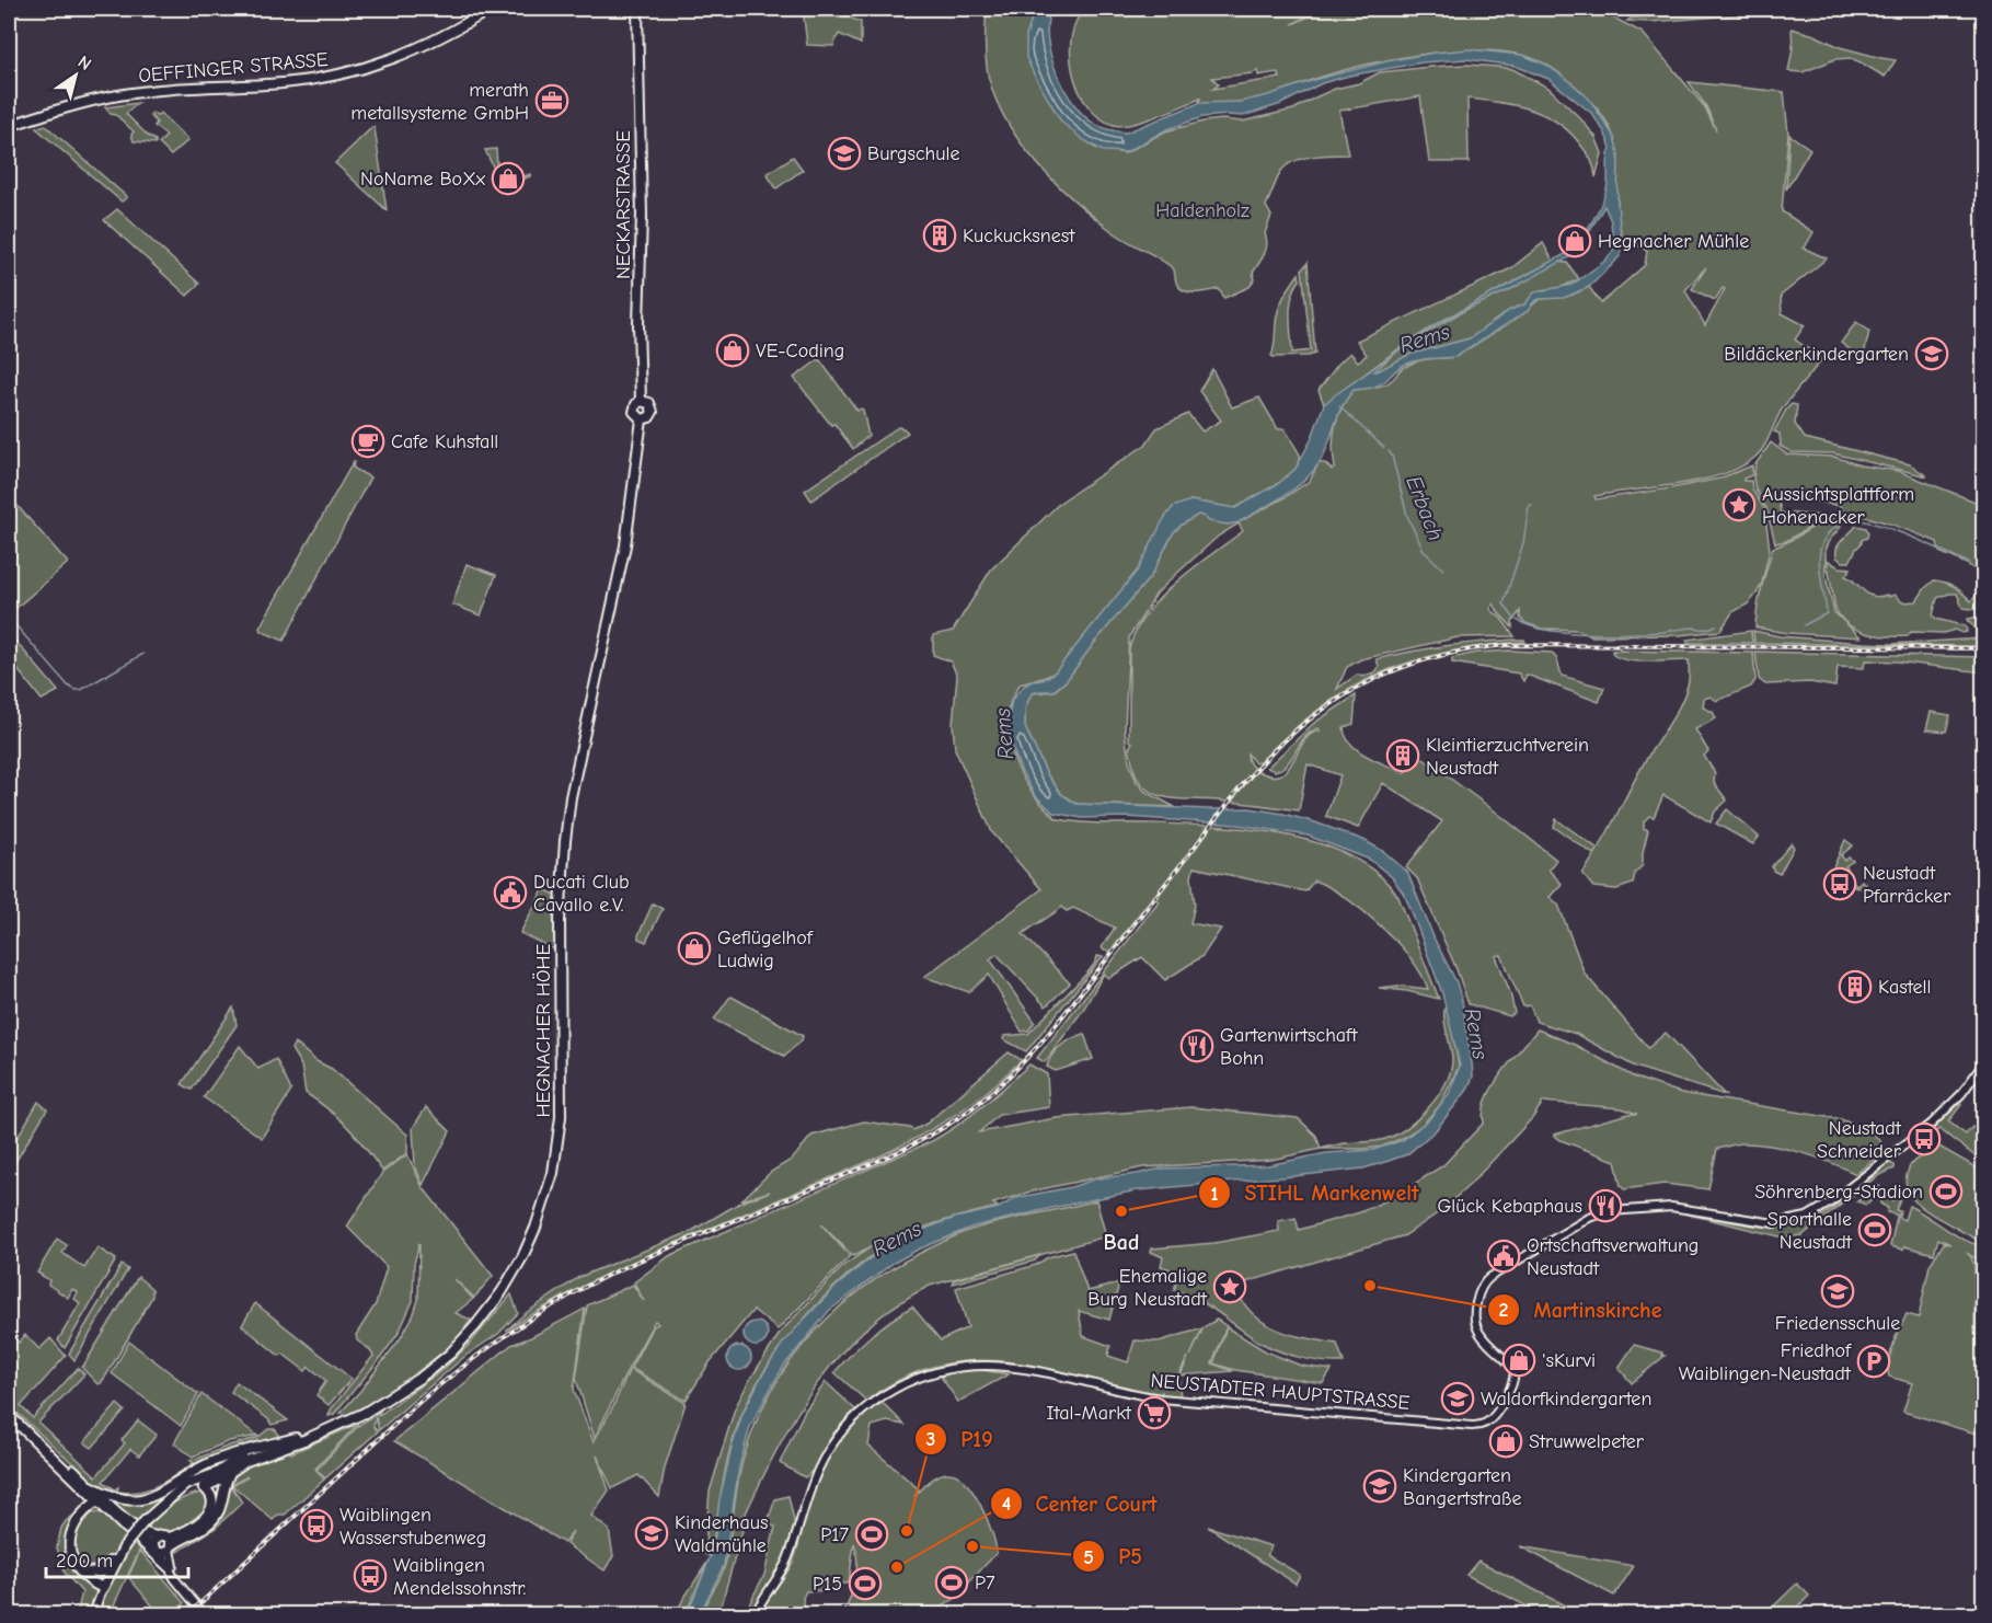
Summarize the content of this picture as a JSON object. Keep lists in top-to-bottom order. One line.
{"streets":{"main road":["OEFFINGER STRASSE","NECKARSTRASSE","HEGNACHER HÖHE"],"street":["NEUSTADTER HAUPTSTRASSE"]},"crossings":[["NECKARSTRASSE","HEGNACHER HÖHE"]],"districts":["Bad"],"water":["Rems","Erbach"],"parks":["Haldenholz"],"places":{"office":["merath metallsysteme GmbH"],"school or university":["Burgschule","Bildäckerkindergarten","Friedensschule","Waldorfkindergarten","Kindergarten Bangertstraße","Kinderhaus Waldmühle"],"shop":["NoName BoXx","Hegnacher Mühle","VE-Coding","Geflügelhof Ludwig","'sKurvi","Struwwelpeter"],"building":["Kuckucksnest","Kleintierzuchtverein Neustadt","Kastell"],"cafe":["Cafe Kuhstall"],"place":["Aussichtsplattform Hohenacker","Ehemalige Burg Neustadt"],"bus stop":["Neustadt Pfarräcker","Neustadt Schneider","Waiblingen Wasserstubenweg","Waiblingen Mendelssohnstr."],"public building":["Ducati Club Cavallo e.V.","Ortschaftsverwaltung Neustadt"],"restaurant":["Gartenwirtschaft Bohn","Glück Kebaphaus"],"sports":["Söhrenberg-Stadion","Sporthalle Neustadt","P17","P7","P15"],"other":["STIHL Markenwelt","Martinskirche","P19","P5","Center Court"],"parking":["Friedhof Waiblingen-Neustadt"],"supermarket":["Ital-Markt"]},"scale_bar":"200 m","north":"top right"}
